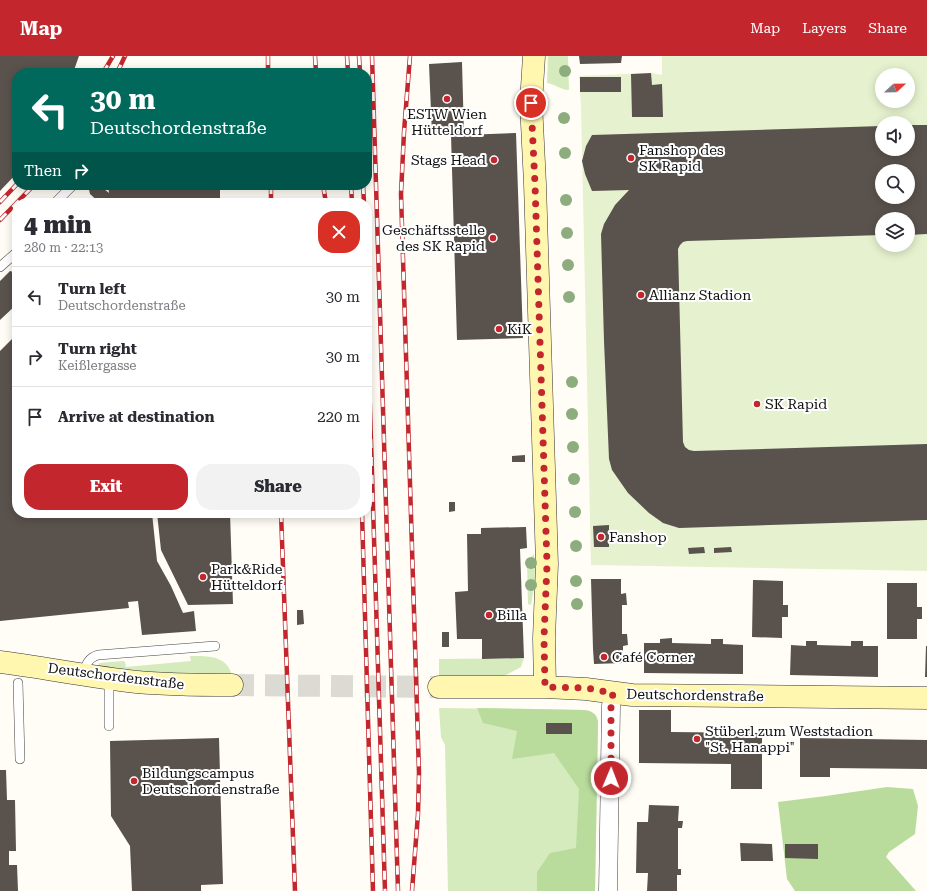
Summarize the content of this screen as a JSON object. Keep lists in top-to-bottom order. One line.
{"streets":{"street":["Deutschordenstraße"]},"places":["ESTW Wien Hütteldorf","Fanshop des SK Rapid","Stags Head","Geschäftsstelle des SK Rapid","Allianz Stadion","KiK","SK Rapid","Fanshop","Park&Ride Hütteldorf","Billa","Café Corner","Stüberl zum Weststadion \"St. Hanappi\"","Bildungscampus Deutschordenstraße"],"north":"right","page":{"header":"Map","nav":["Map","Layers","Share"],"turn":["30 m","Deutschordenstraße"],"then":"Then","heading":["4 min","280 m · 22:13"],"list":[{"name":"Turn left","note":"Deutschordenstraße","value":"30 m"},{"name":"Turn right","note":"Keißlergasse","value":"30 m"},{"name":"Arrive at destination","value":"220 m"}],"buttons":["Exit","Share"]}}
